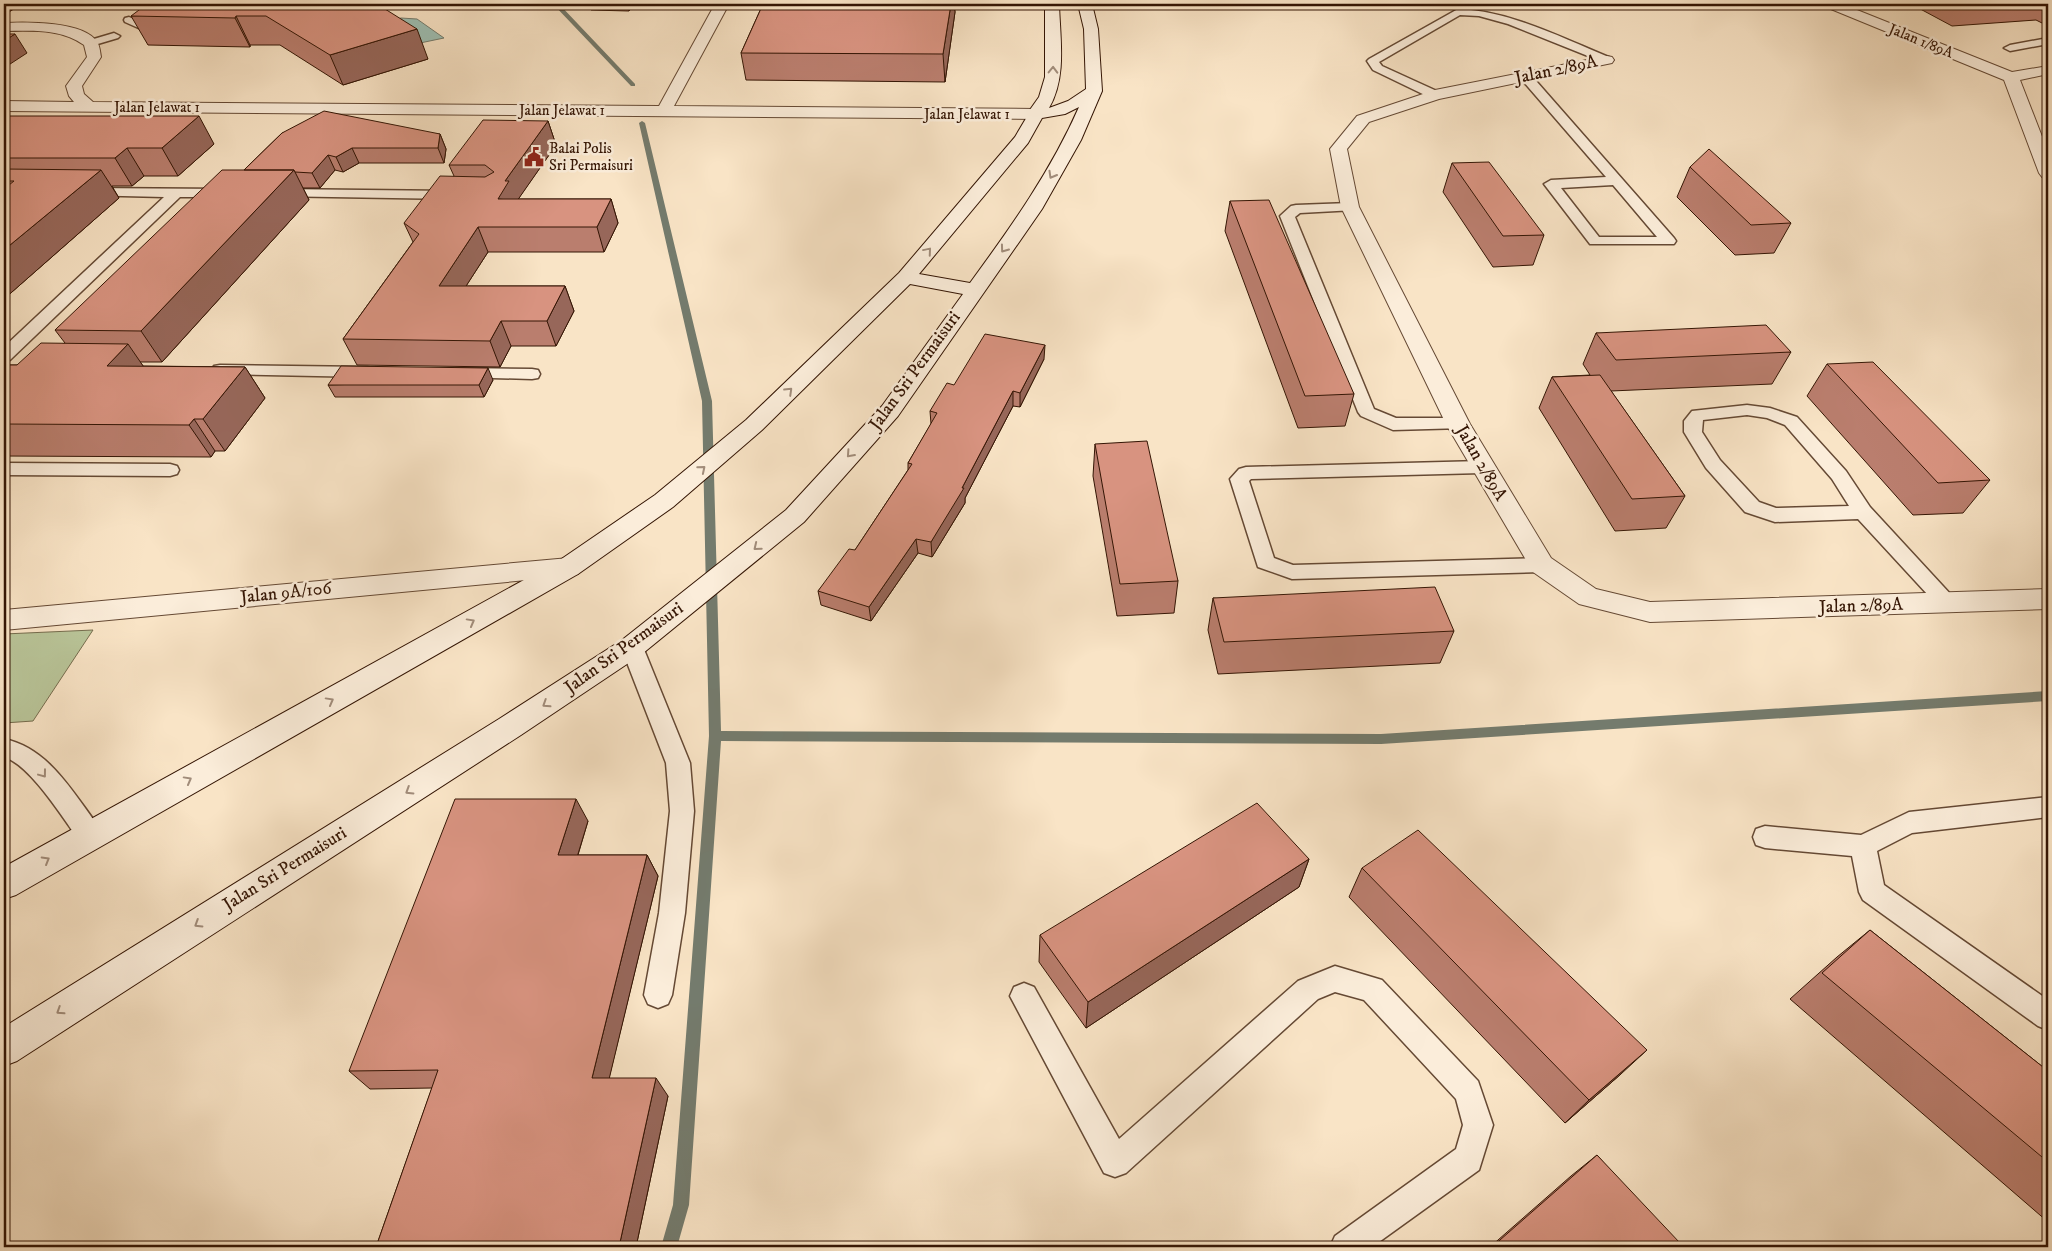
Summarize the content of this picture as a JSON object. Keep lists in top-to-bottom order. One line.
{"streets":{"street":["Jalan 1/89A","Jalan 2/89A","Jalan Jelawat 1","Jalan Sri Permaisuri","Jalan 9A/106"]},"places":{"public building":["Balai Polis Sri Permaisuri"]}}
